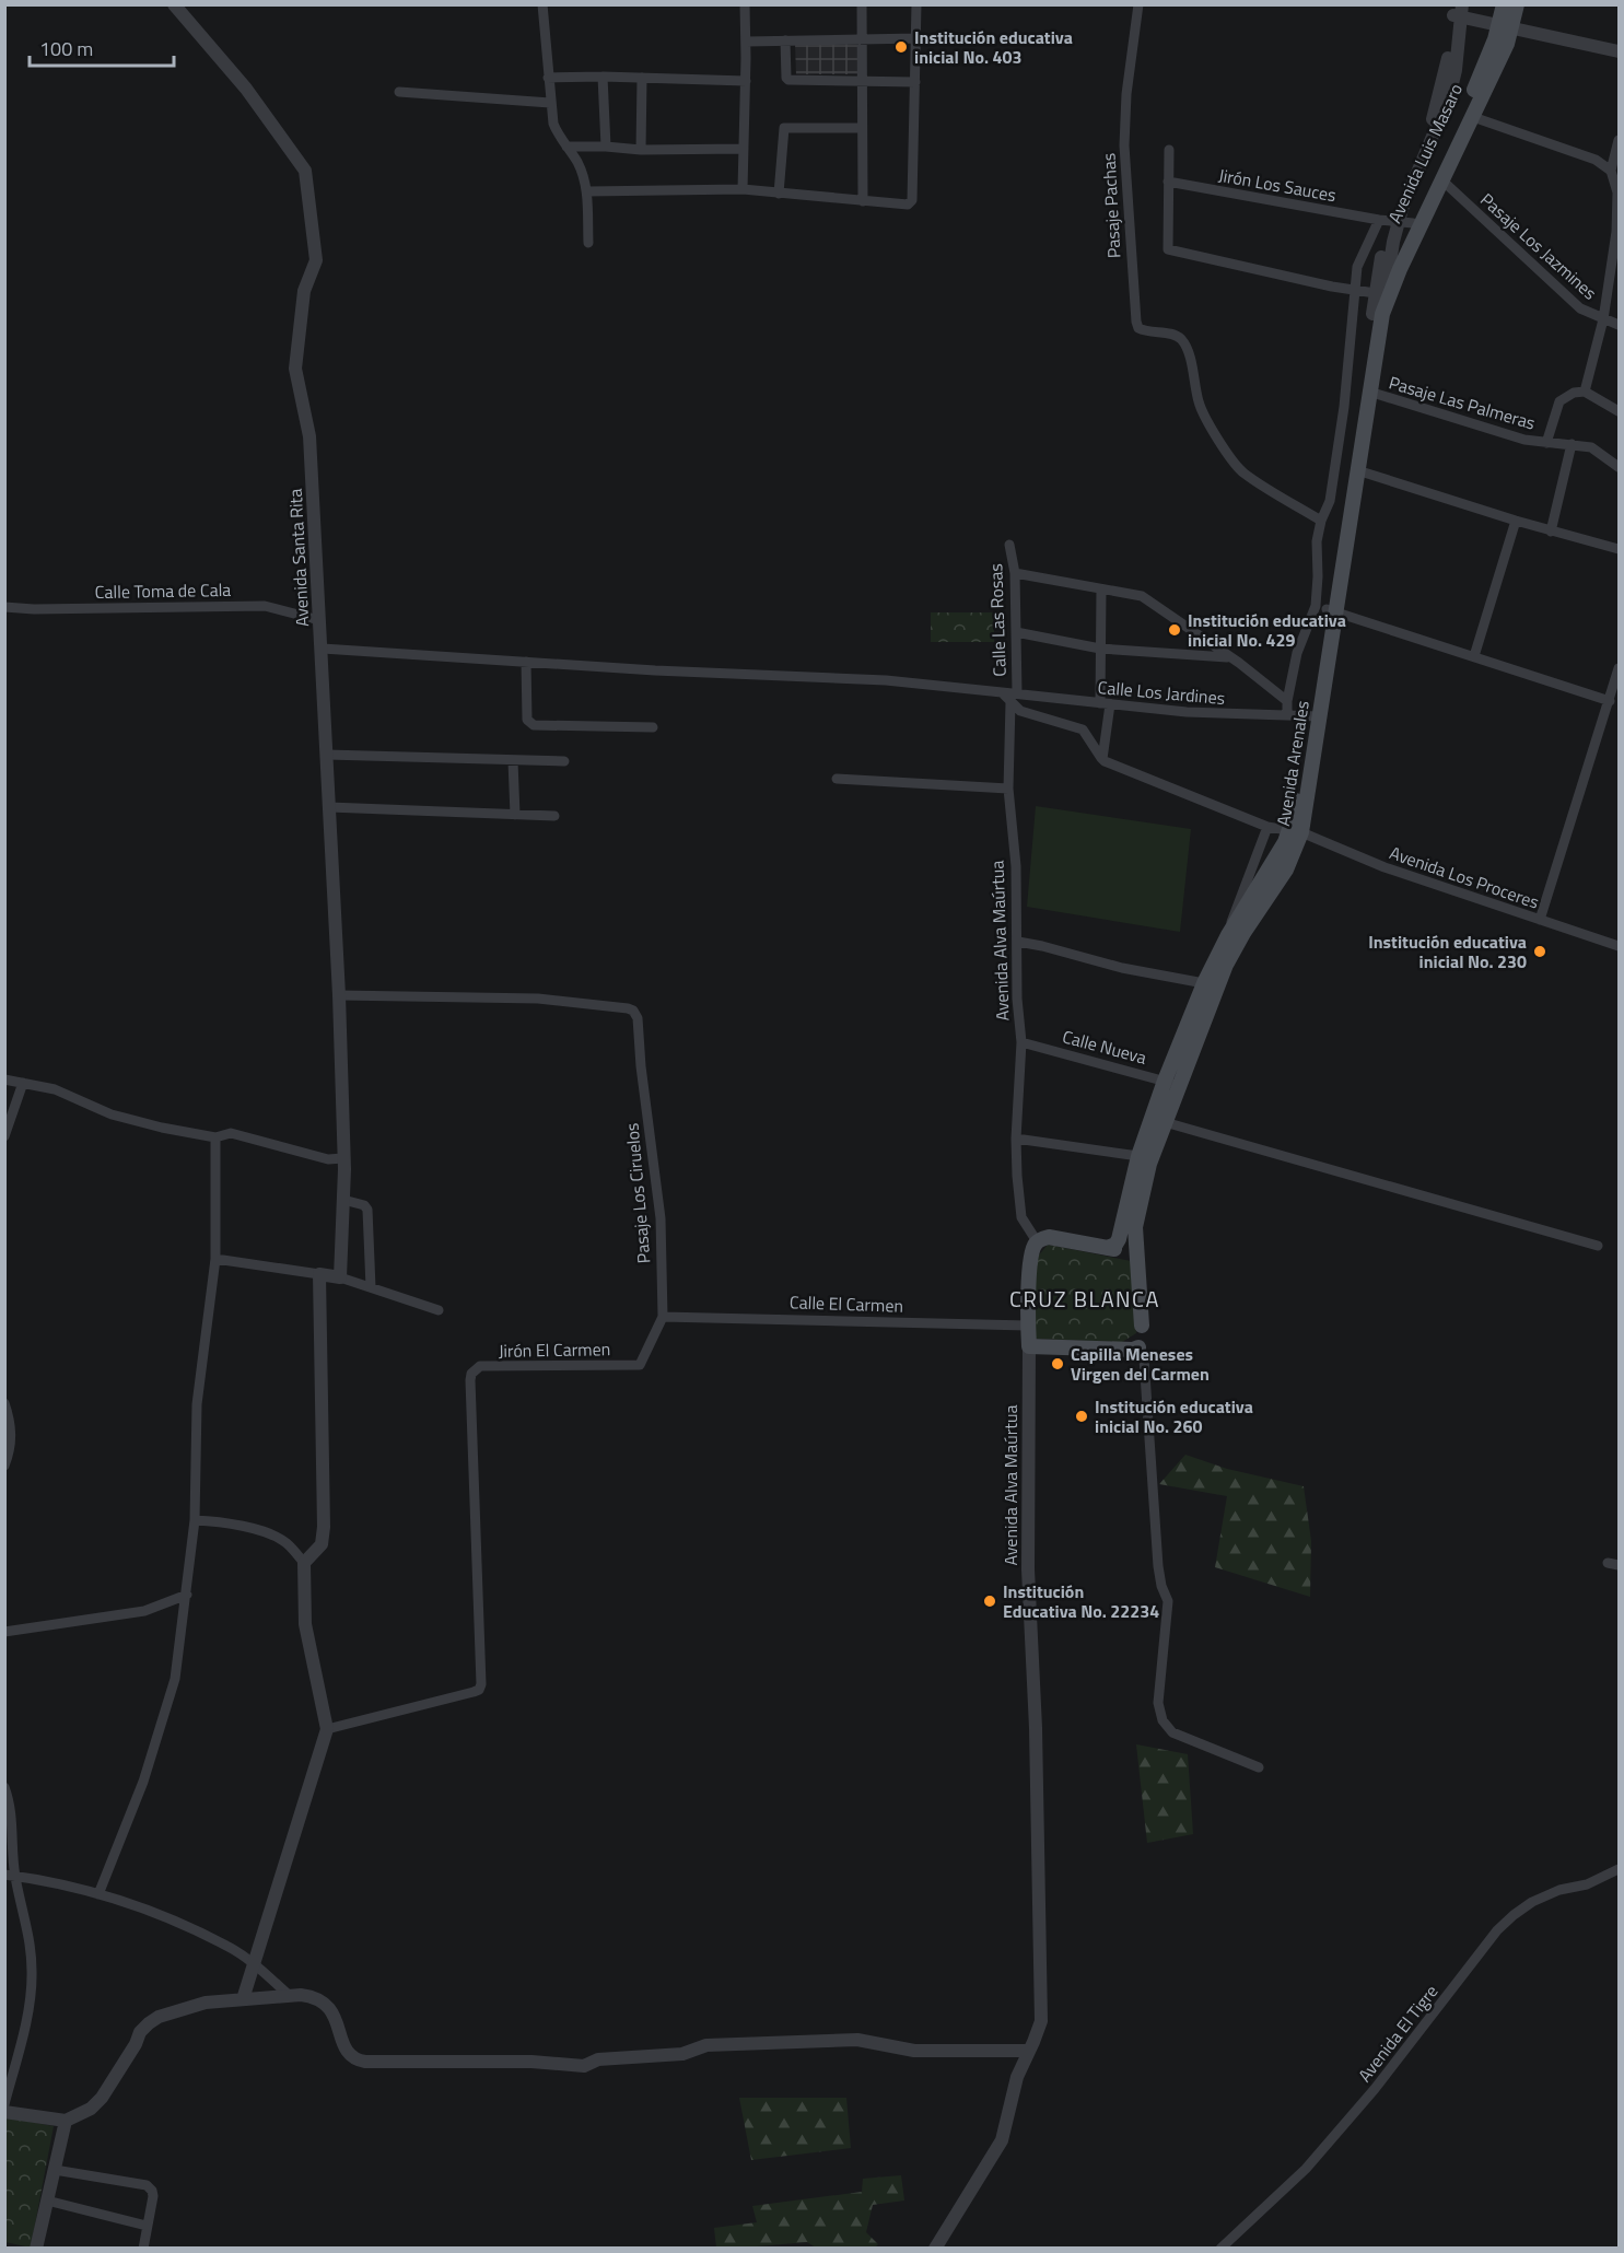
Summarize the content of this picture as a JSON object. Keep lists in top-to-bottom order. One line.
{"streets":{"main road":["Avenida Luis Masaro","Avenida Arenales","Avenida Alva Maúrtua"],"street":["Jirón Los Sauces","Pasaje Pachas","Pasaje Los Jazmines","Pasaje Las Palmeras","Avenida Santa Rita","Calle Toma de Cala","Calle Las Rosas","Calle Los Jardines","Avenida Los Proceres","Calle Nueva","Pasaje Los Ciruelos","Calle El Carmen","Jirón El Carmen","Avenida El Tigre"]},"crossings":[["Avenida Luis Masaro","Jirón Los Sauces"],["Avenida Luis Masaro","Pasaje Los Jazmines"],["Avenida Luis Masaro","Avenida Arenales"],["Jirón Los Sauces","Avenida Arenales"],["Pasaje Las Palmeras","Avenida Arenales"],["Avenida Santa Rita","Calle Toma de Cala"],["Avenida Santa Rita","Calle Los Jardines"],["Avenida Santa Rita","Pasaje Los Ciruelos"],["Calle Las Rosas","Calle Los Jardines"],["Calle Las Rosas","Avenida Alva Maúrtua"],["Calle Los Jardines","Avenida Arenales"],["Calle Los Jardines","Avenida Alva Maúrtua"],["Avenida Arenales","Avenida Los Proceres"],["Avenida Arenales","Calle Nueva"],["Avenida Alva Maúrtua","Calle Nueva"],["Avenida Alva Maúrtua","Calle El Carmen"],["Pasaje Los Ciruelos","Calle El Carmen"],["Pasaje Los Ciruelos","Jirón El Carmen"]],"districts":["CRUZ BLANCA"],"places":["Institución educativa inicial No. 403","Institución educativa inicial No. 429","Institución educativa inicial No. 230","Capilla Meneses Virgen del Carmen","Institución educativa inicial No. 260","Institución Educativa No. 22234"],"scale_bar":"100 m"}
